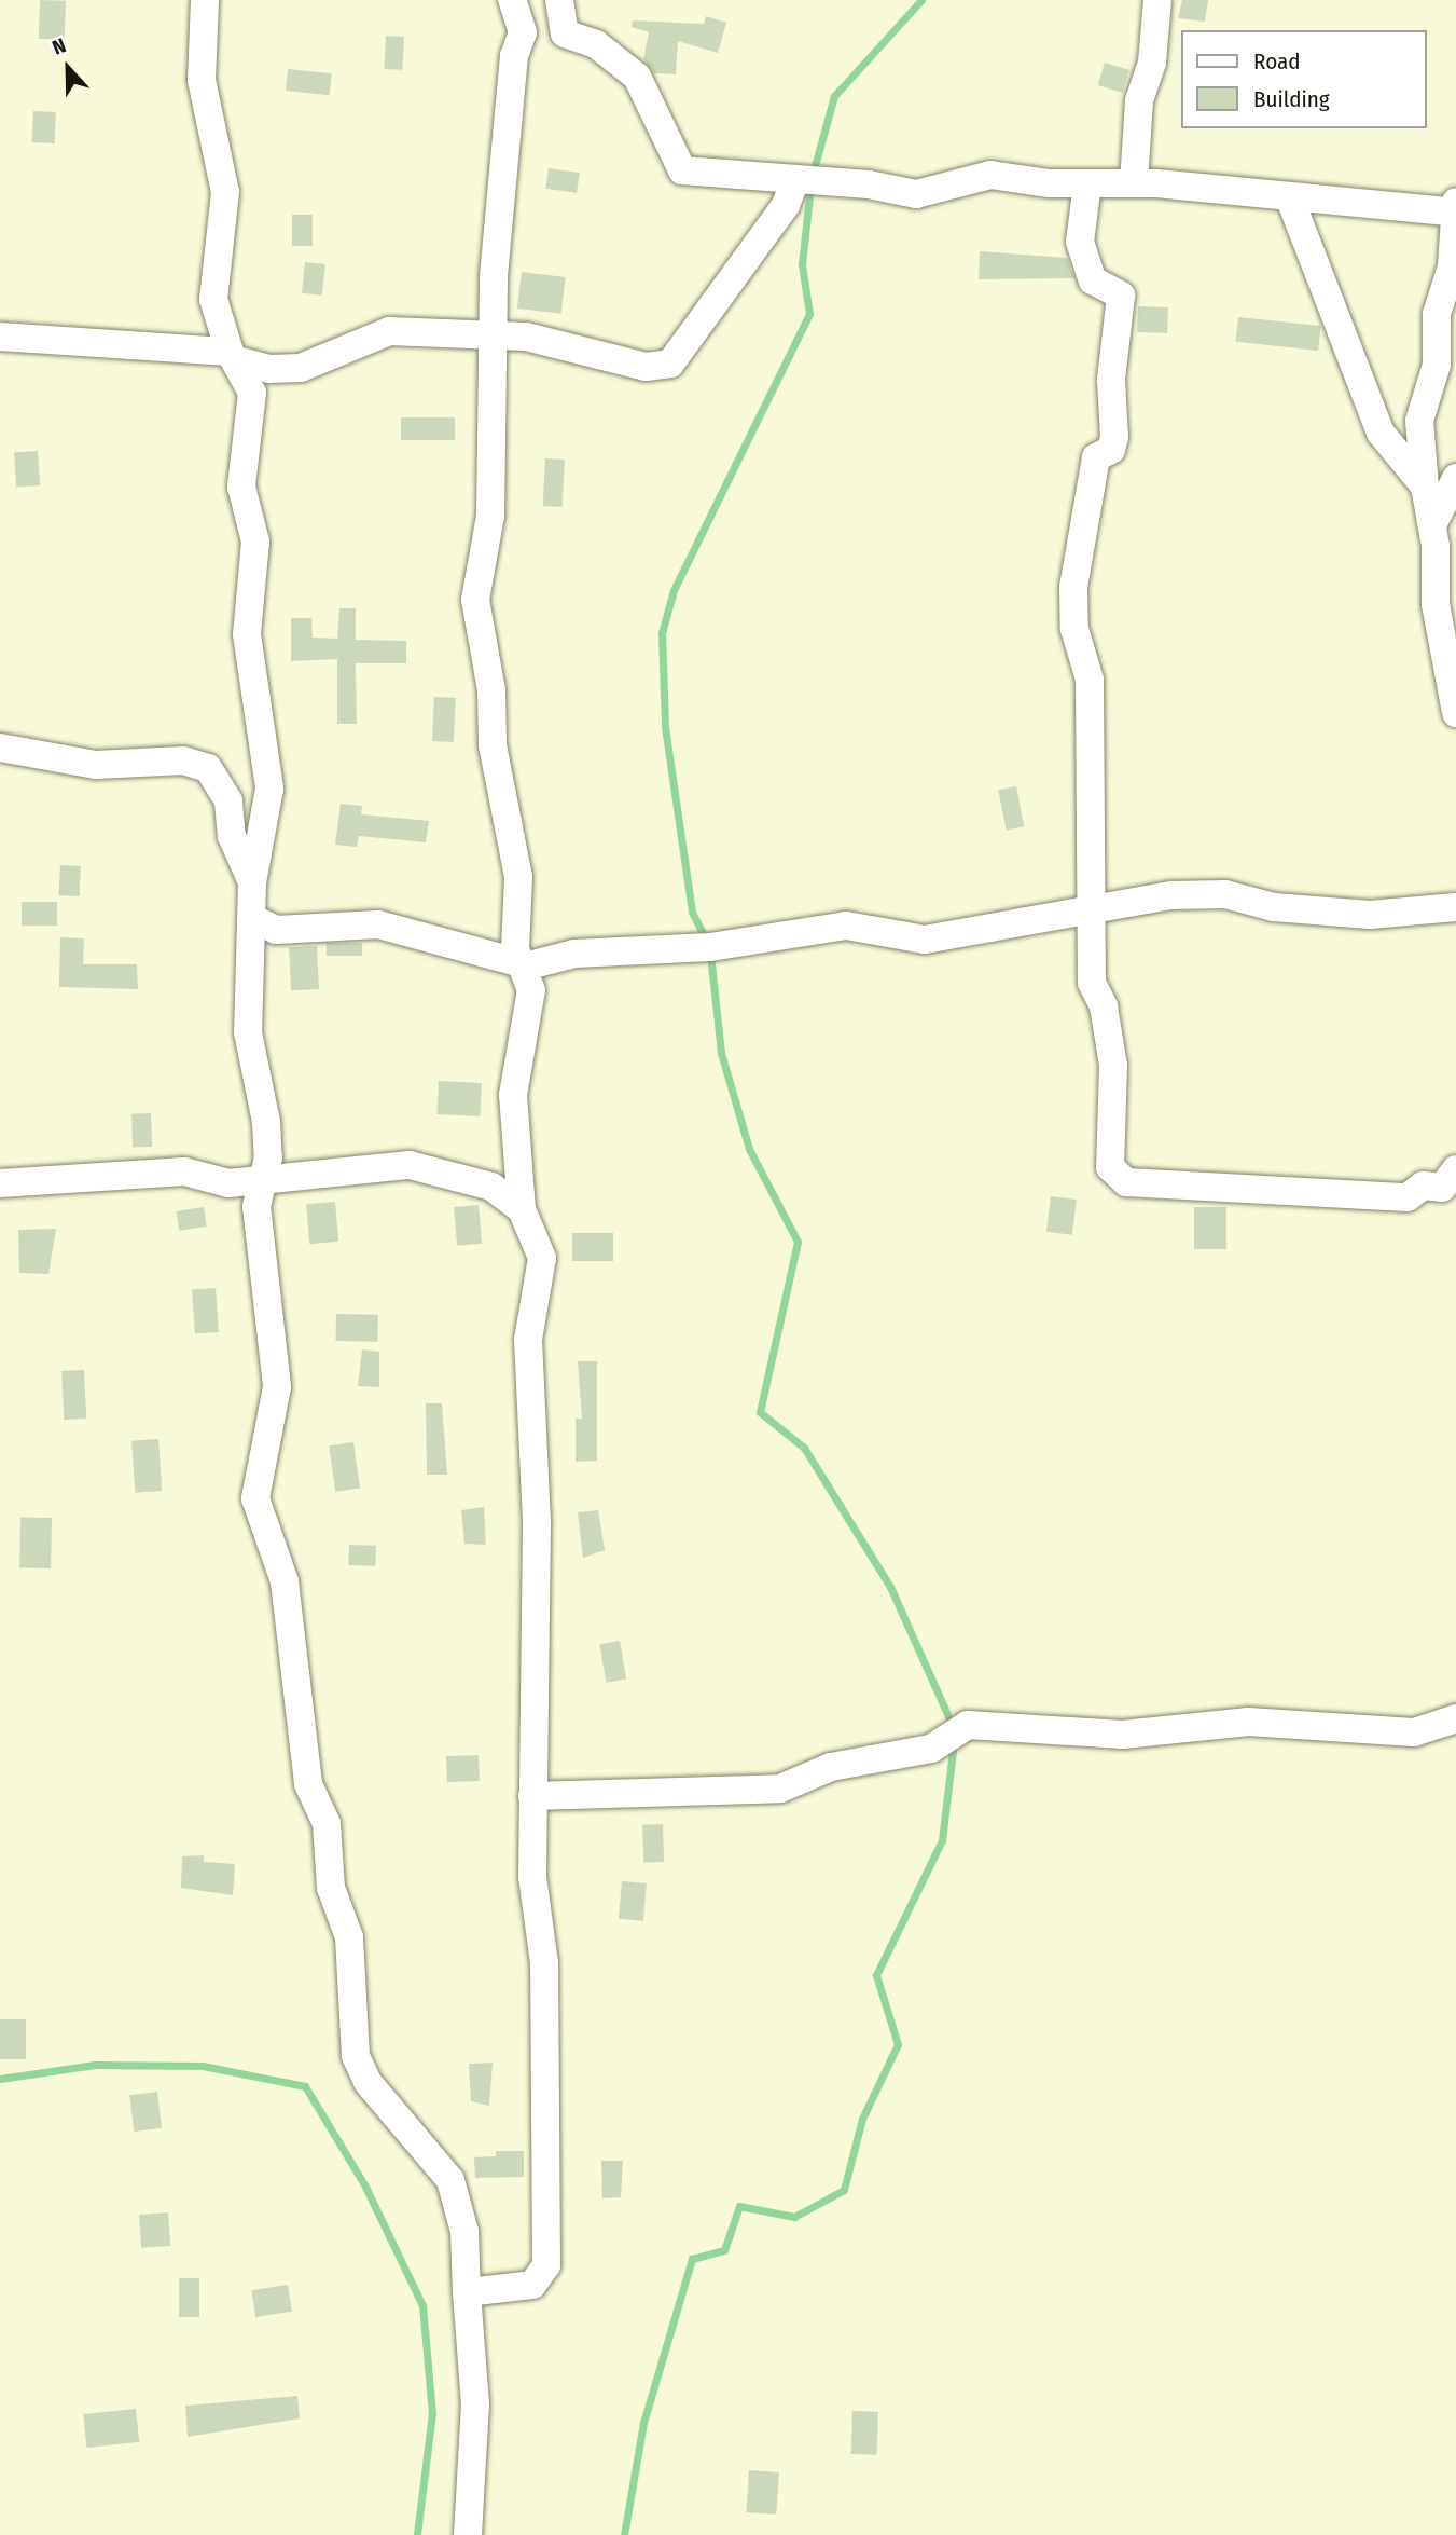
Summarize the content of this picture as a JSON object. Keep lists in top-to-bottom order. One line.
{"legend":["Road","Building"],"north":"top"}
